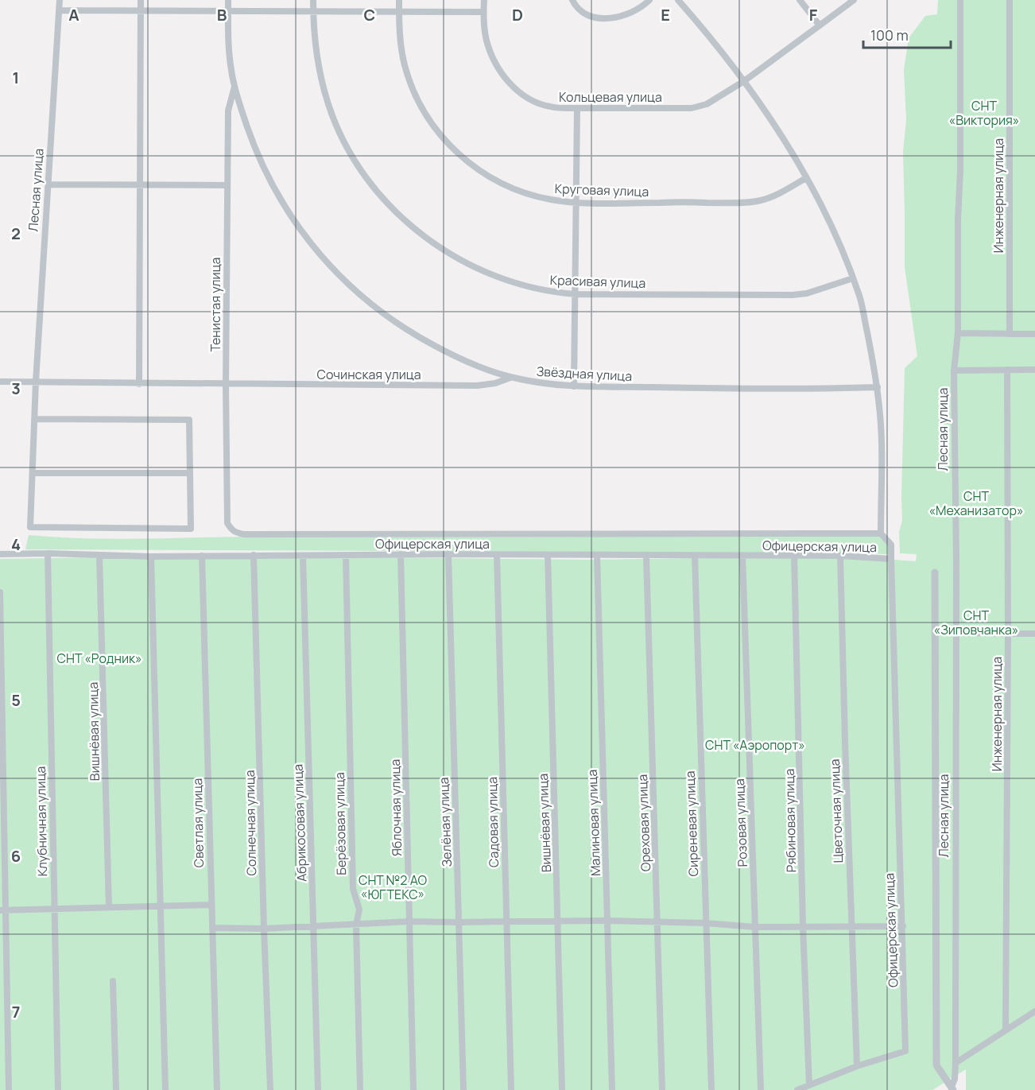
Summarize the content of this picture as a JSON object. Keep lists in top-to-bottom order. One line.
{"streets":{"street":["Кольцевая улица","Лесная улица","Круговая улица","Инженерная улица","Красивая улица","Тенистая улица","Звёздная улица","Сочинская улица","Офицерская улица","Вишнёвая улица","Яблочная улица","Цветочная улица","Рябиновая улица","Клубничная улица","Зелёная улица","Садовая улица","Светлая улица","Солнечная улица","Абрикосовая улица","Малиновая улица","Ореховая улица","Розовая улица","Берёзовая улица","Сиреневая улица"]},"crossings":[["Лесная улица","Сочинская улица"],["Тенистая улица","Звёздная улица"],["Тенистая улица","Сочинская улица"],["Звёздная улица","Сочинская улица"],["Офицерская улица","Вишнёвая улица"],["Офицерская улица","Яблочная улица"],["Офицерская улица","Цветочная улица"],["Офицерская улица","Рябиновая улица"],["Офицерская улица","Клубничная улица"],["Офицерская улица","Зелёная улица"],["Офицерская улица","Садовая улица"],["Офицерская улица","Светлая улица"],["Офицерская улица","Солнечная улица"],["Офицерская улица","Абрикосовая улица"],["Офицерская улица","Малиновая улица"],["Офицерская улица","Ореховая улица"],["Офицерская улица","Розовая улица"],["Офицерская улица","Берёзовая улица"],["Офицерская улица","Сиреневая улица"]],"parks":["СНТ «Виктория»","СНТ «Механизатор»","СНТ «Зиповчанка»","СНТ «Родник»","СНТ «Аэропорт»","СНТ №2 АО «ЮГТЕКС»"],"scale_bar":"100 m","grid":{"columns":["A","B","C","D","E","F"],"rows":["1","2","3","4","5","6","7"]}}
